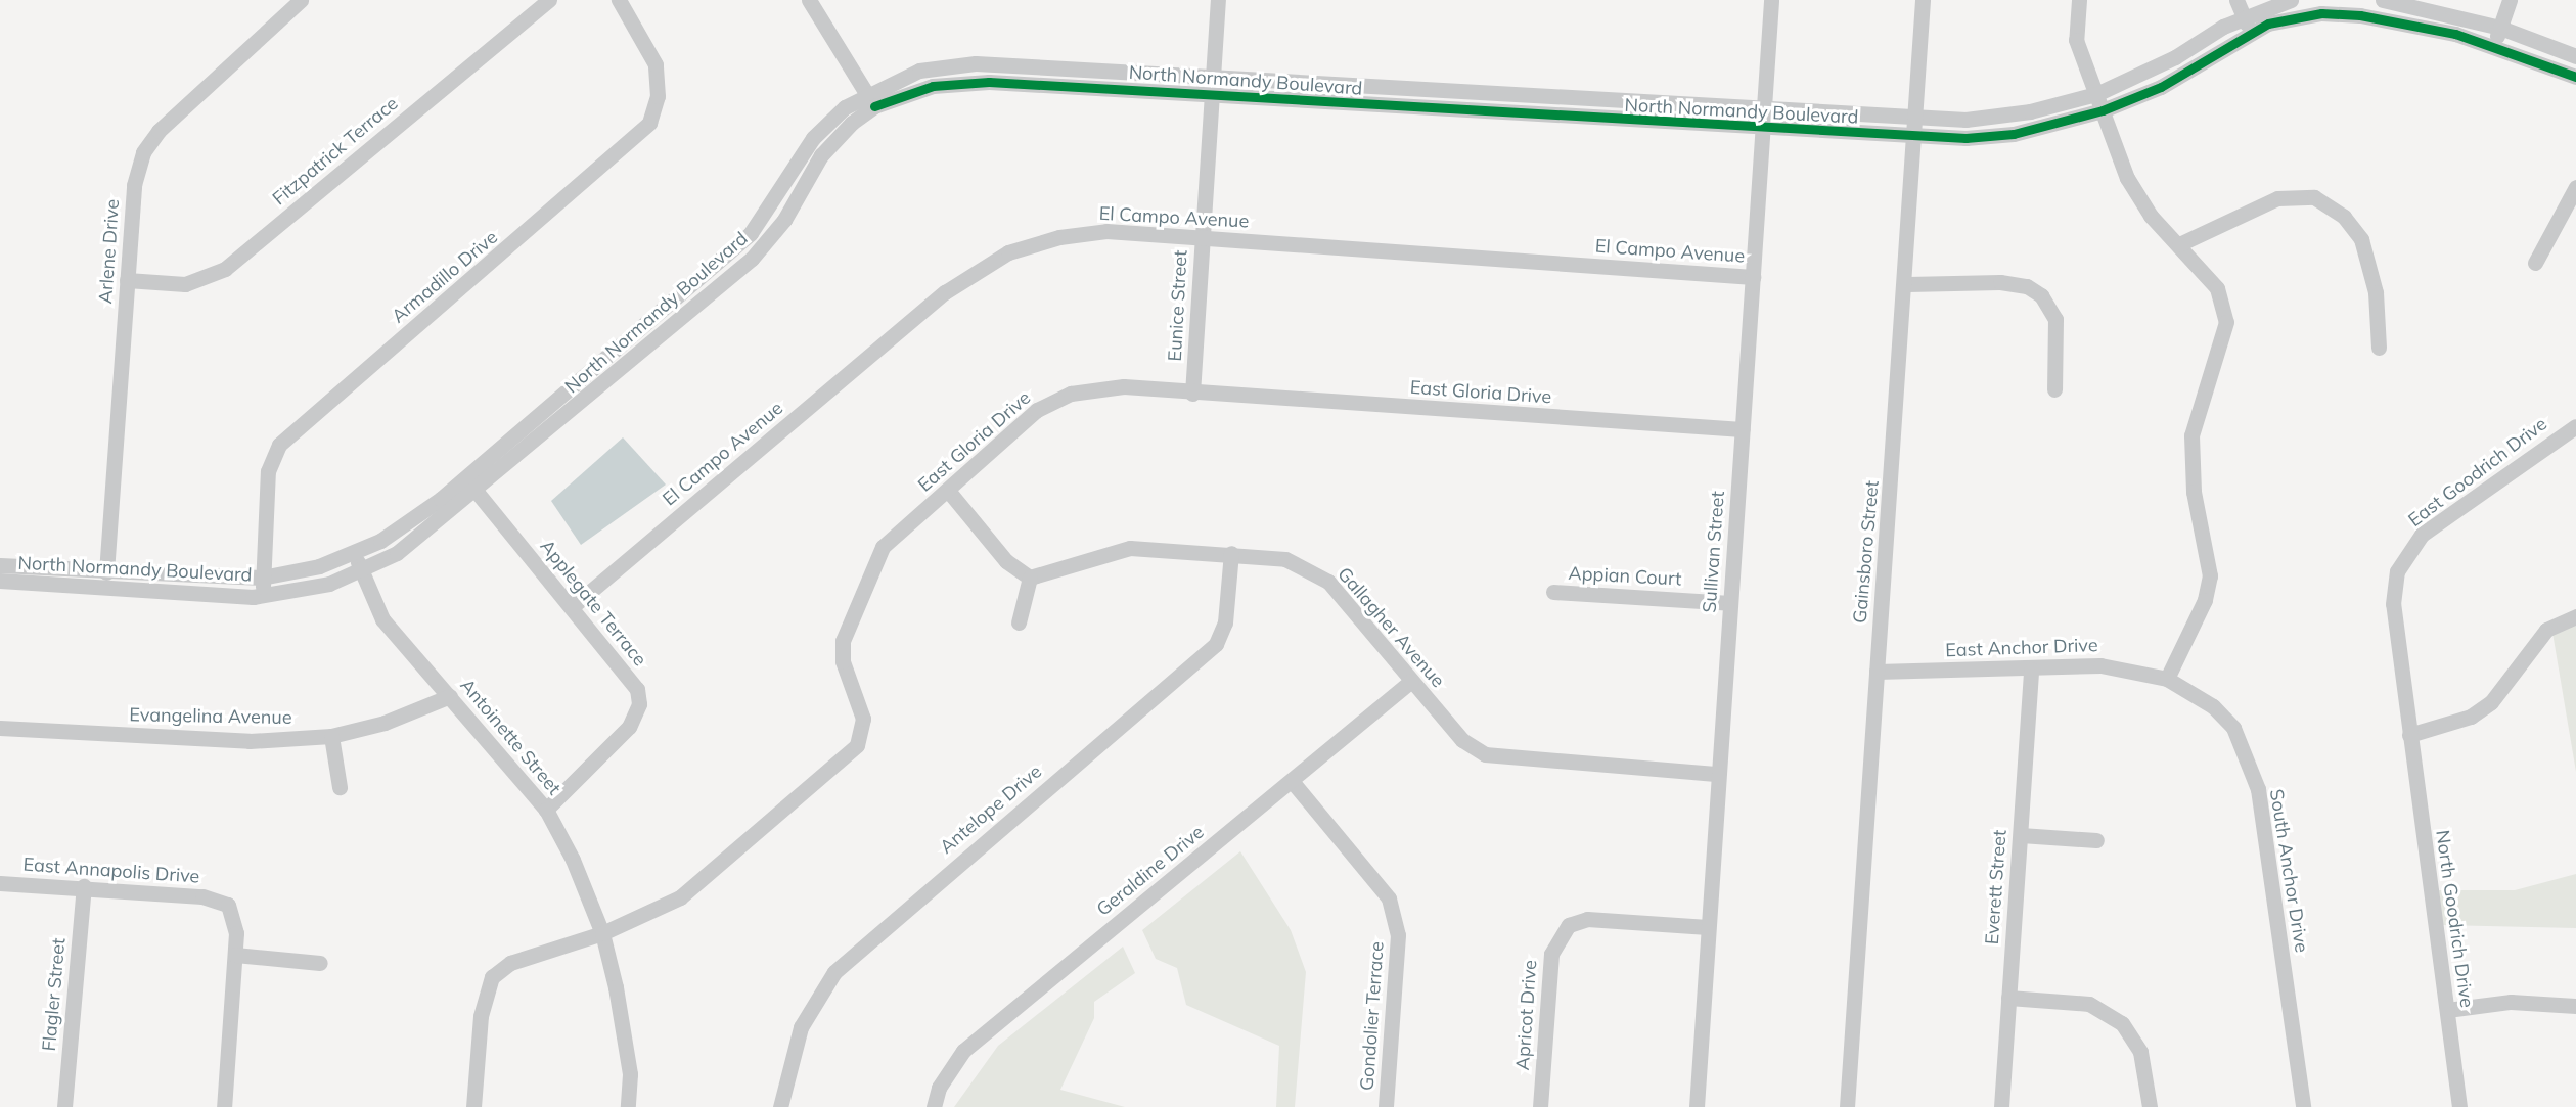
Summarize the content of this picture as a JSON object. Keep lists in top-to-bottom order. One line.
{"streets":{"street":["North Normandy Boulevard","Fitzpatrick Terrace","El Campo Avenue","Arlene Drive","Armadillo Drive","Eunice Street","East Gloria Drive","East Goodrich Drive","Sullivan Street","Gainsboro Street","Appian Court","Applegate Terrace","Gallagher Avenue","East Anchor Drive","Evangelina Avenue","Antoinette Street","Antelope Drive","East Annapolis Drive","Geraldine Drive","South Anchor Drive","Everett Street","North Goodrich Drive","Flagler Street","Apricot Drive","Gondolier Terrace"]},"crossings":[["North Normandy Boulevard","Arlene Drive"],["North Normandy Boulevard","Armadillo Drive"],["North Normandy Boulevard","Eunice Street"],["North Normandy Boulevard","Sullivan Street"],["North Normandy Boulevard","Gainsboro Street"],["North Normandy Boulevard","Applegate Terrace"],["North Normandy Boulevard","Antoinette Street"],["Fitzpatrick Terrace","Arlene Drive"],["El Campo Avenue","Eunice Street"],["El Campo Avenue","Sullivan Street"],["El Campo Avenue","Applegate Terrace"],["Eunice Street","East Gloria Drive"],["East Gloria Drive","Sullivan Street"],["East Gloria Drive","Antoinette Street"],["East Goodrich Drive","North Goodrich Drive"],["Sullivan Street","Appian Court"],["Sullivan Street","Gallagher Avenue"],["Sullivan Street","Apricot Drive"],["Gainsboro Street","East Anchor Drive"],["Applegate Terrace","Antoinette Street"],["Gallagher Avenue","Antelope Drive"],["Gallagher Avenue","Geraldine Drive"],["East Anchor Drive","South Anchor Drive"],["East Anchor Drive","Everett Street"],["Evangelina Avenue","Antoinette Street"],["East Annapolis Drive","Flagler Street"],["Geraldine Drive","Gondolier Terrace"]]}
